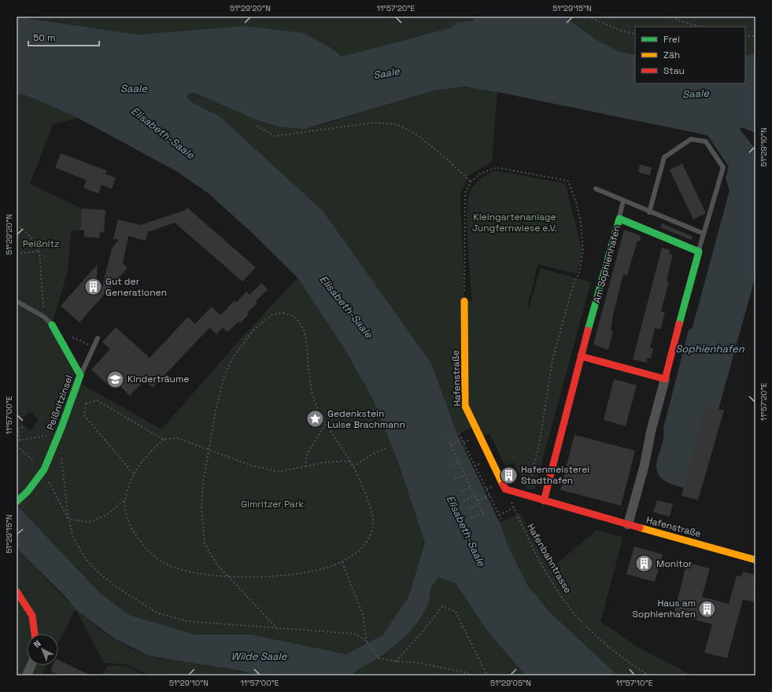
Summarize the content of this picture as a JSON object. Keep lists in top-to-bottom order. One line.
{"streets":{"street":["Am Sophienhafen","Hafenstraße","Peißnitzinsel"],"path":["Hafenbahntrasse"]},"crossings":[["Am Sophienhafen","Hafenstraße"],["Hafenstraße","Hafenbahntrasse"]],"water":["Saale","Elisabeth-Saale","Sophienhafen","Wilde Saale"],"parks":["Kleingartenanlage Jungfernwiese e.V.","Peißnitz","Gimritzer Park"],"places":{"building":["Gut der Generationen","Hafenmeisterei Stadthafen","Monitor","Haus am Sophienhafen"],"school or university":["Kinderträume"],"place":["Gedenkstein Luise Brachmann"]},"legend":["Frei","Zäh","Stau"],"scale_bar":"50 m","north":"top left","coordinates":["51°29'20\"N","11°57'20\"E","51°29'15\"N","51°29'10\"N","11°57'00\"E","51°29'05\"N","11°57'10\"E"]}
